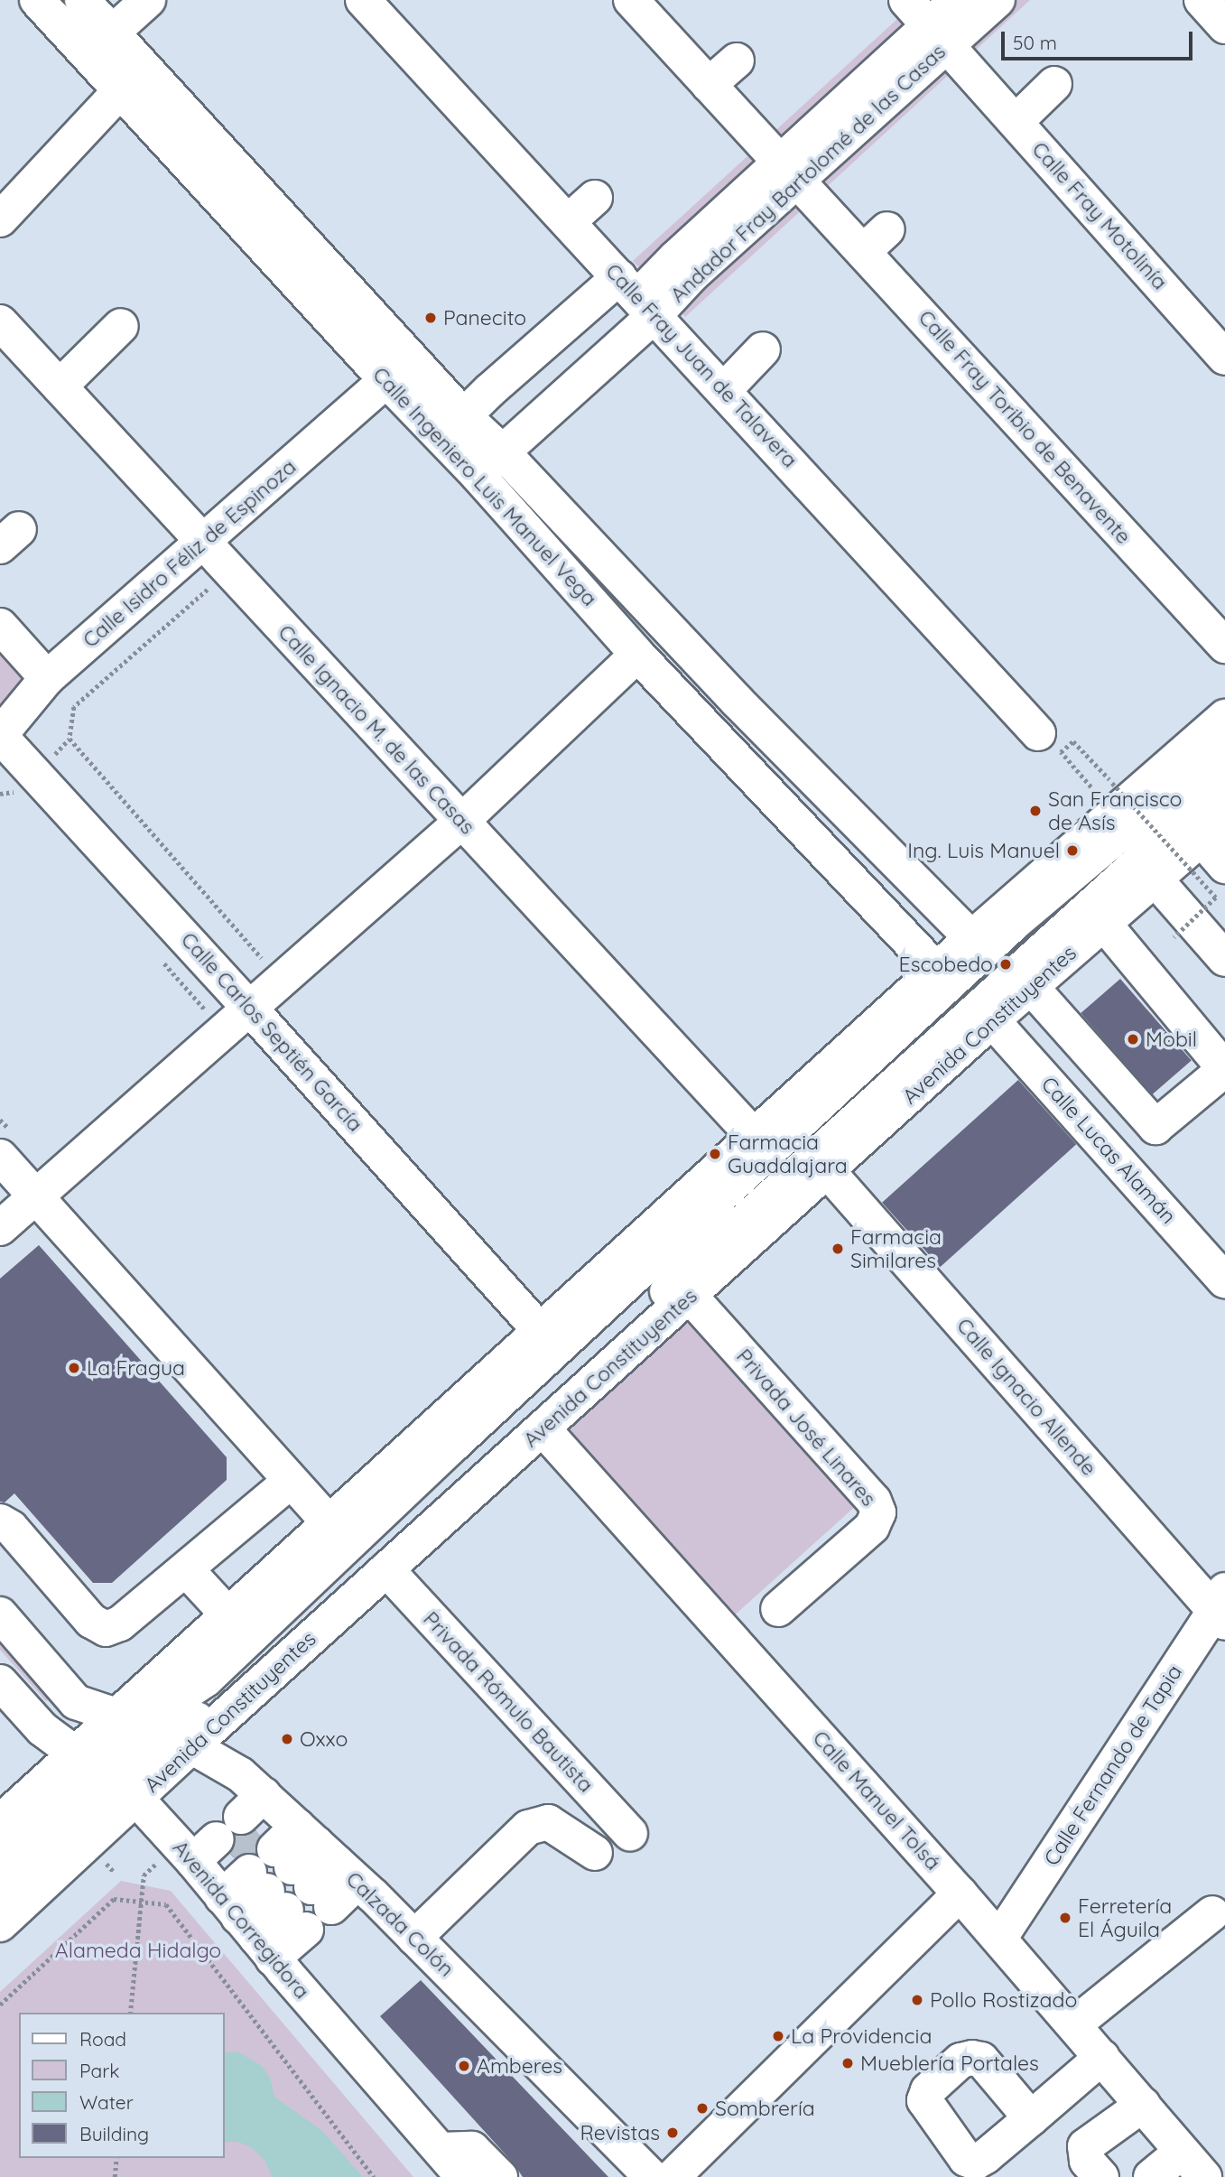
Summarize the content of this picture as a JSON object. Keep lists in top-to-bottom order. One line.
{"streets":{"street":["Andador Fray Bartolomé de las Casas","Calle Fray Motolinía","Calle Fray Juan de Talavera","Calle Fray Toribio de Benavente","Calle Ingeniero Luis Manuel Vega","Calle Isidro Féliz de Espinoza","Calle Ignacio M. de las Casas","Avenida Constituyentes","Calle Carlos Septién García","Calle Lucas Alamán","Calle Ignacio Allende","Privada José Linares","Privada Rómulo Bautista","Calle Fernando de Tapia","Calle Manuel Tolsá","Avenida Corregidora","Calzada Colón"]},"crossings":[["Andador Fray Bartolomé de las Casas","Calle Fray Motolinía"],["Andador Fray Bartolomé de las Casas","Calle Fray Juan de Talavera"],["Andador Fray Bartolomé de las Casas","Calle Fray Toribio de Benavente"],["Andador Fray Bartolomé de las Casas","Calle Ingeniero Luis Manuel Vega"],["Calle Ingeniero Luis Manuel Vega","Calle Isidro Féliz de Espinoza"],["Calle Ingeniero Luis Manuel Vega","Avenida Constituyentes"],["Calle Isidro Féliz de Espinoza","Calle Ignacio M. de las Casas"],["Calle Isidro Féliz de Espinoza","Calle Carlos Septién García"],["Calle Ignacio M. de las Casas","Avenida Constituyentes"],["Avenida Constituyentes","Calle Carlos Septién García"],["Avenida Constituyentes","Calle Lucas Alamán"],["Avenida Constituyentes","Calle Ignacio Allende"],["Avenida Constituyentes","Privada José Linares"],["Avenida Constituyentes","Privada Rómulo Bautista"],["Avenida Constituyentes","Calle Manuel Tolsá"],["Avenida Constituyentes","Avenida Corregidora"],["Avenida Constituyentes","Calzada Colón"],["Calle Ignacio Allende","Calle Fernando de Tapia"],["Calle Fernando de Tapia","Calle Manuel Tolsá"]],"parks":["Alameda Hidalgo"],"places":["Panecito","San Francisco de Asís","Ing. Luis Manuel","Escobedo","Mobil","Farmacia Guadalajara","Farmacia Similares","La Fragua","Oxxo","Ferretería El Águila","Pollo Rostizado","La Providencia","Mueblería Portales","Amberes","Sombrería","Revistas"],"legend":["Road","Park","Water","Building"],"scale_bar":"50 m"}
